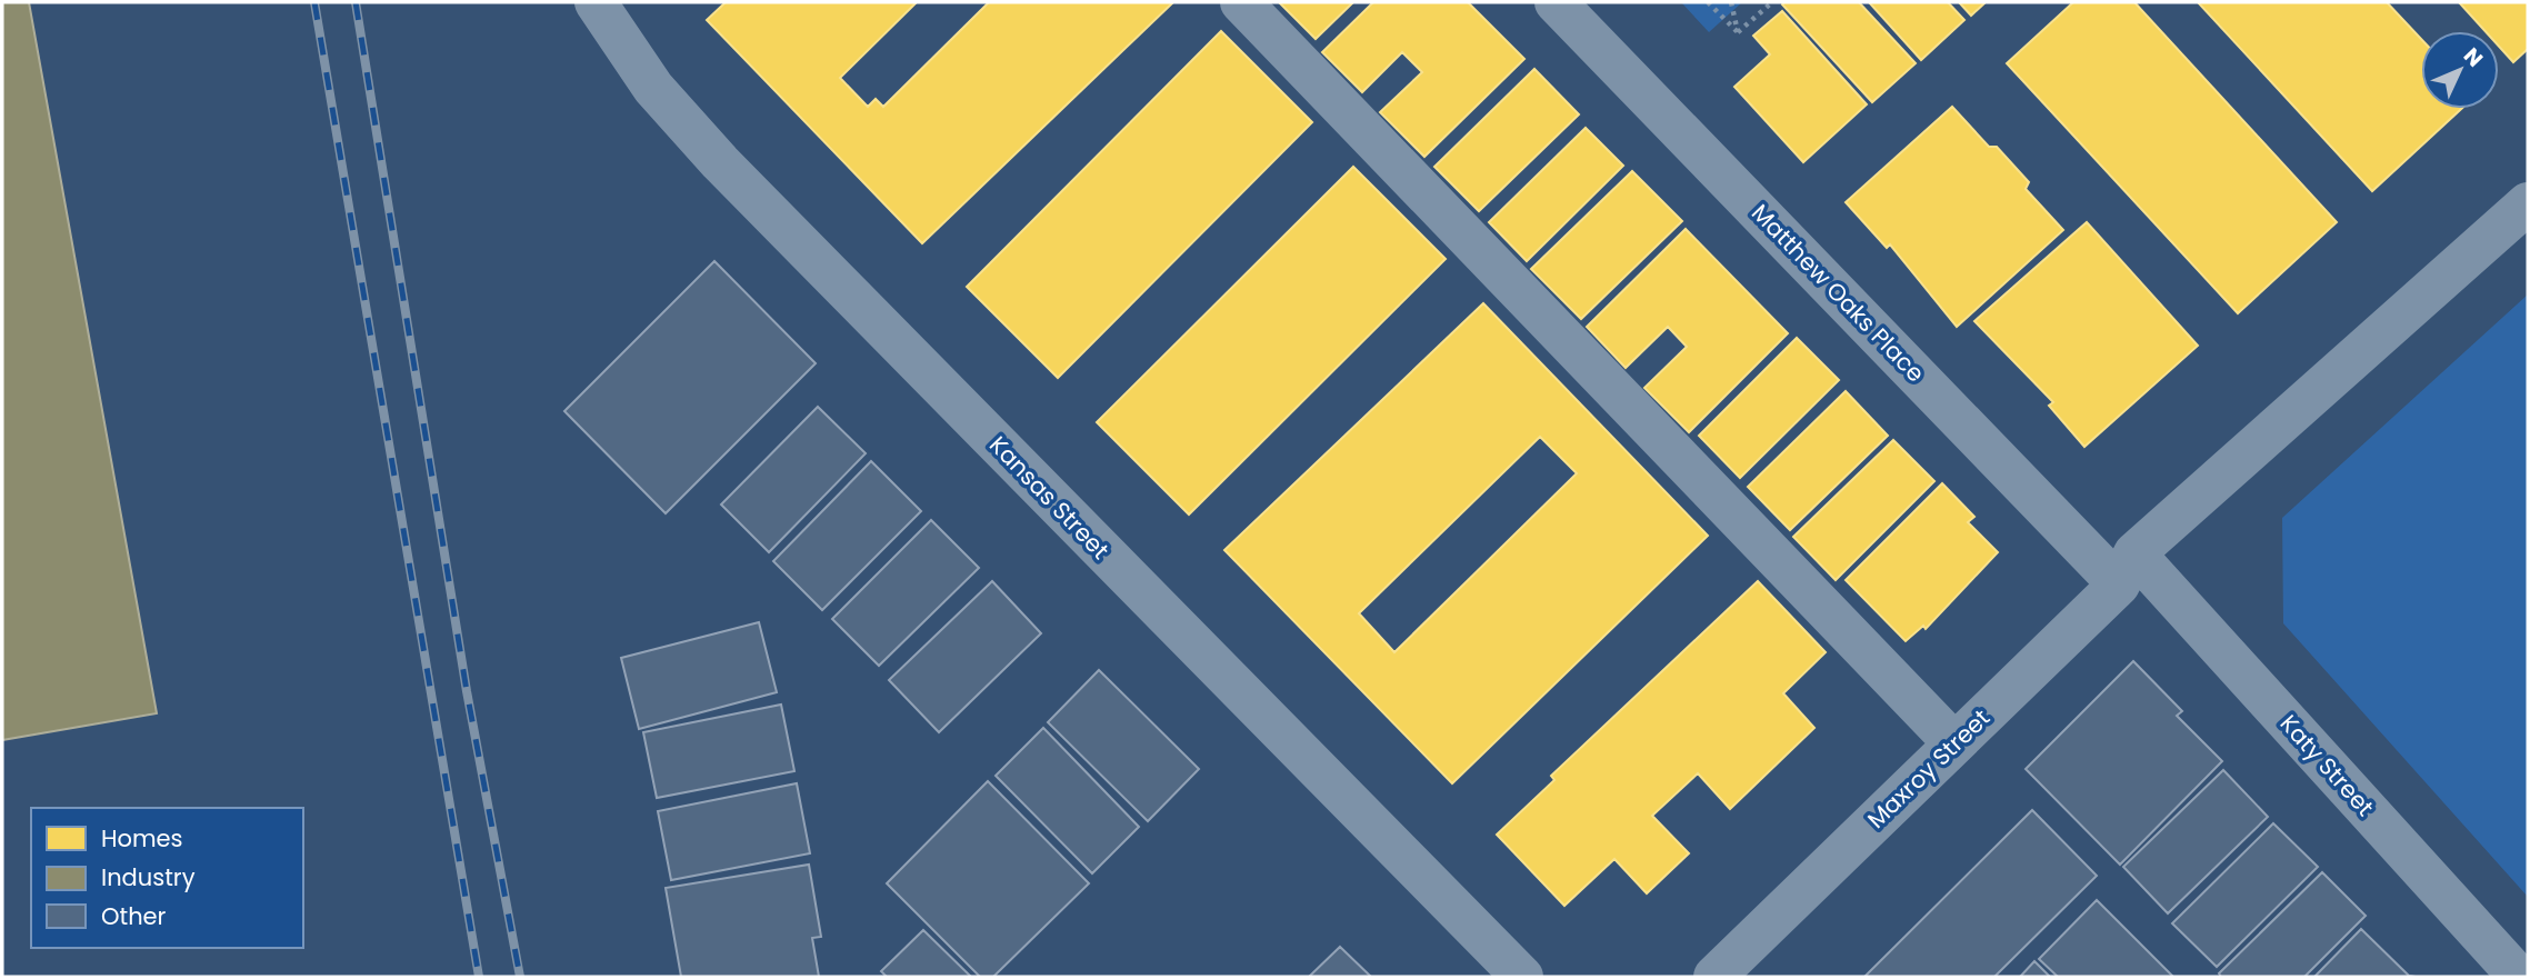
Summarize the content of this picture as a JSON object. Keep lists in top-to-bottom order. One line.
{"streets":{"street":["Matthew Oaks Place","Kansas Street","Katy Street","Maxroy Street"]},"crossings":[["Matthew Oaks Place","Katy Street"],["Matthew Oaks Place","Maxroy Street"],["Katy Street","Maxroy Street"]],"legend":["Homes","Industry","Other"],"north":"top right"}
